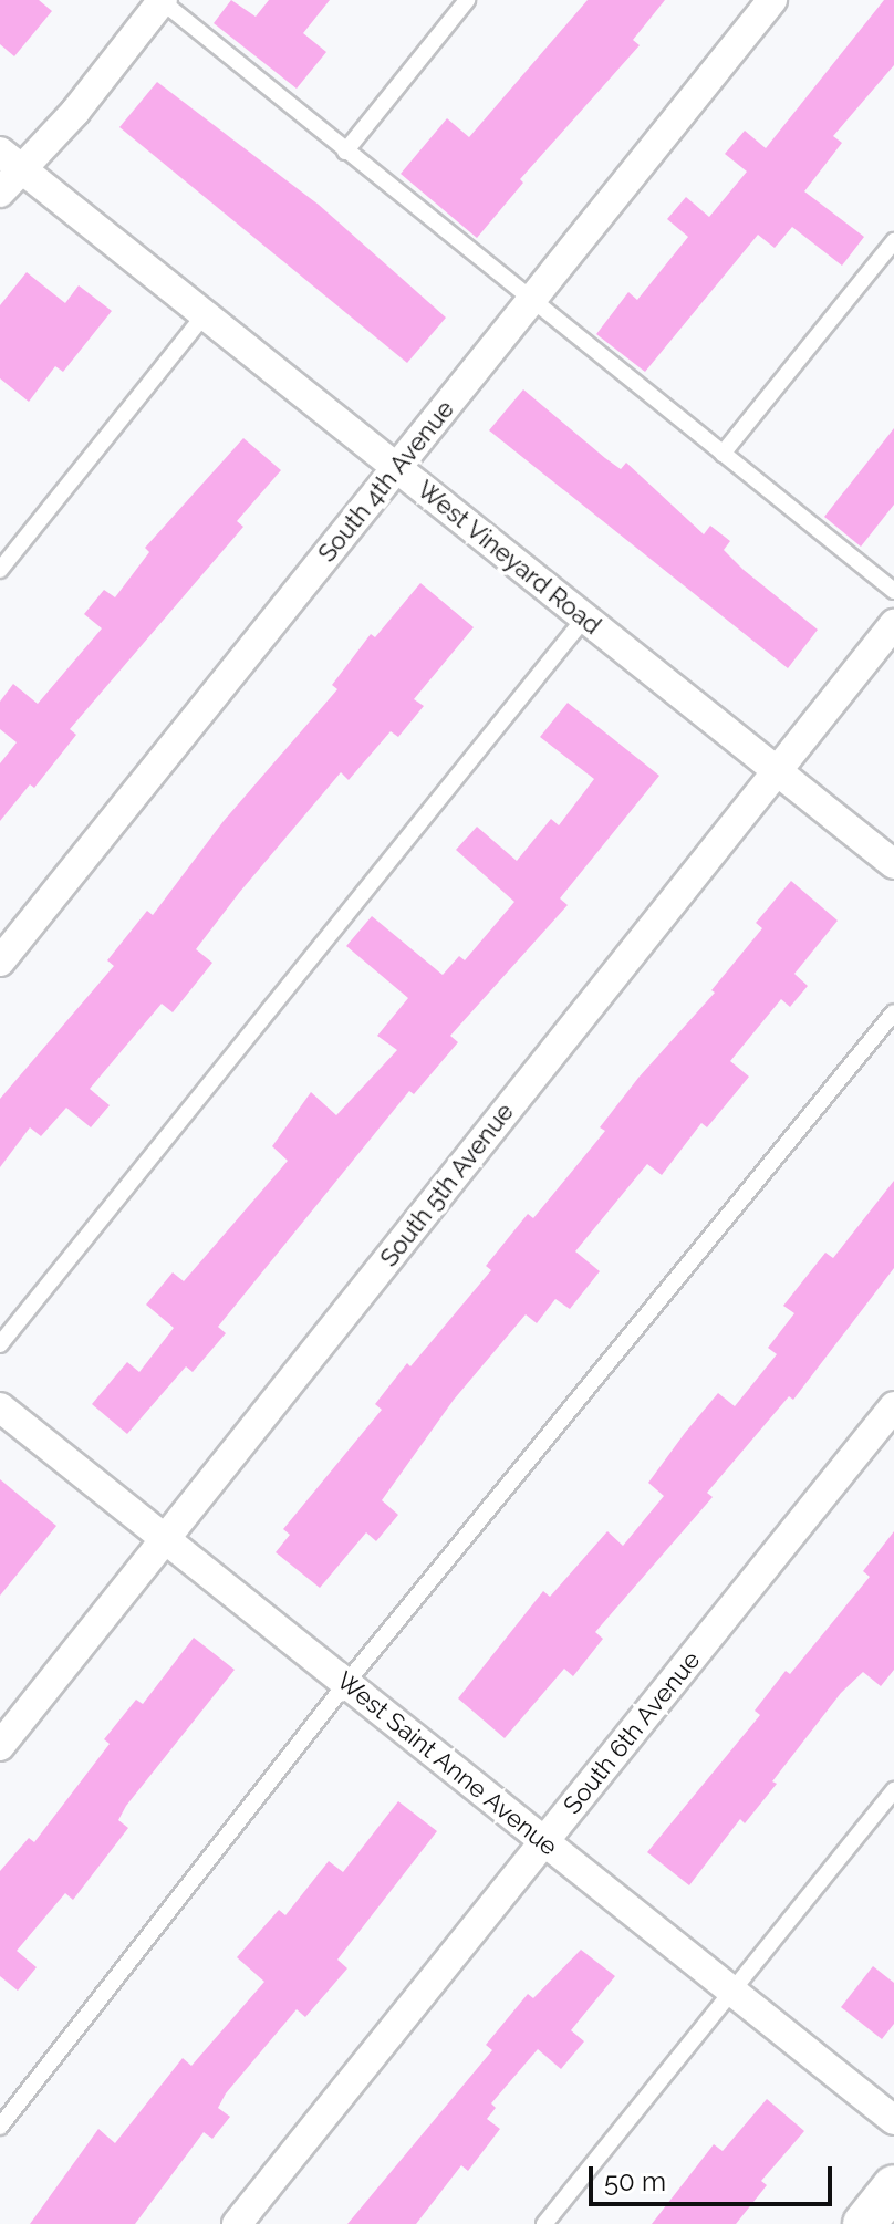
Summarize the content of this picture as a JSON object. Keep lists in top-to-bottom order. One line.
{"streets":{"street":["South 4th Avenue","West Vineyard Road","South 5th Avenue","South 6th Avenue","West Saint Anne Avenue"]},"crossings":[["South 4th Avenue","West Vineyard Road"],["West Vineyard Road","South 5th Avenue"],["South 5th Avenue","West Saint Anne Avenue"],["South 6th Avenue","West Saint Anne Avenue"]],"scale_bar":"50 m"}
